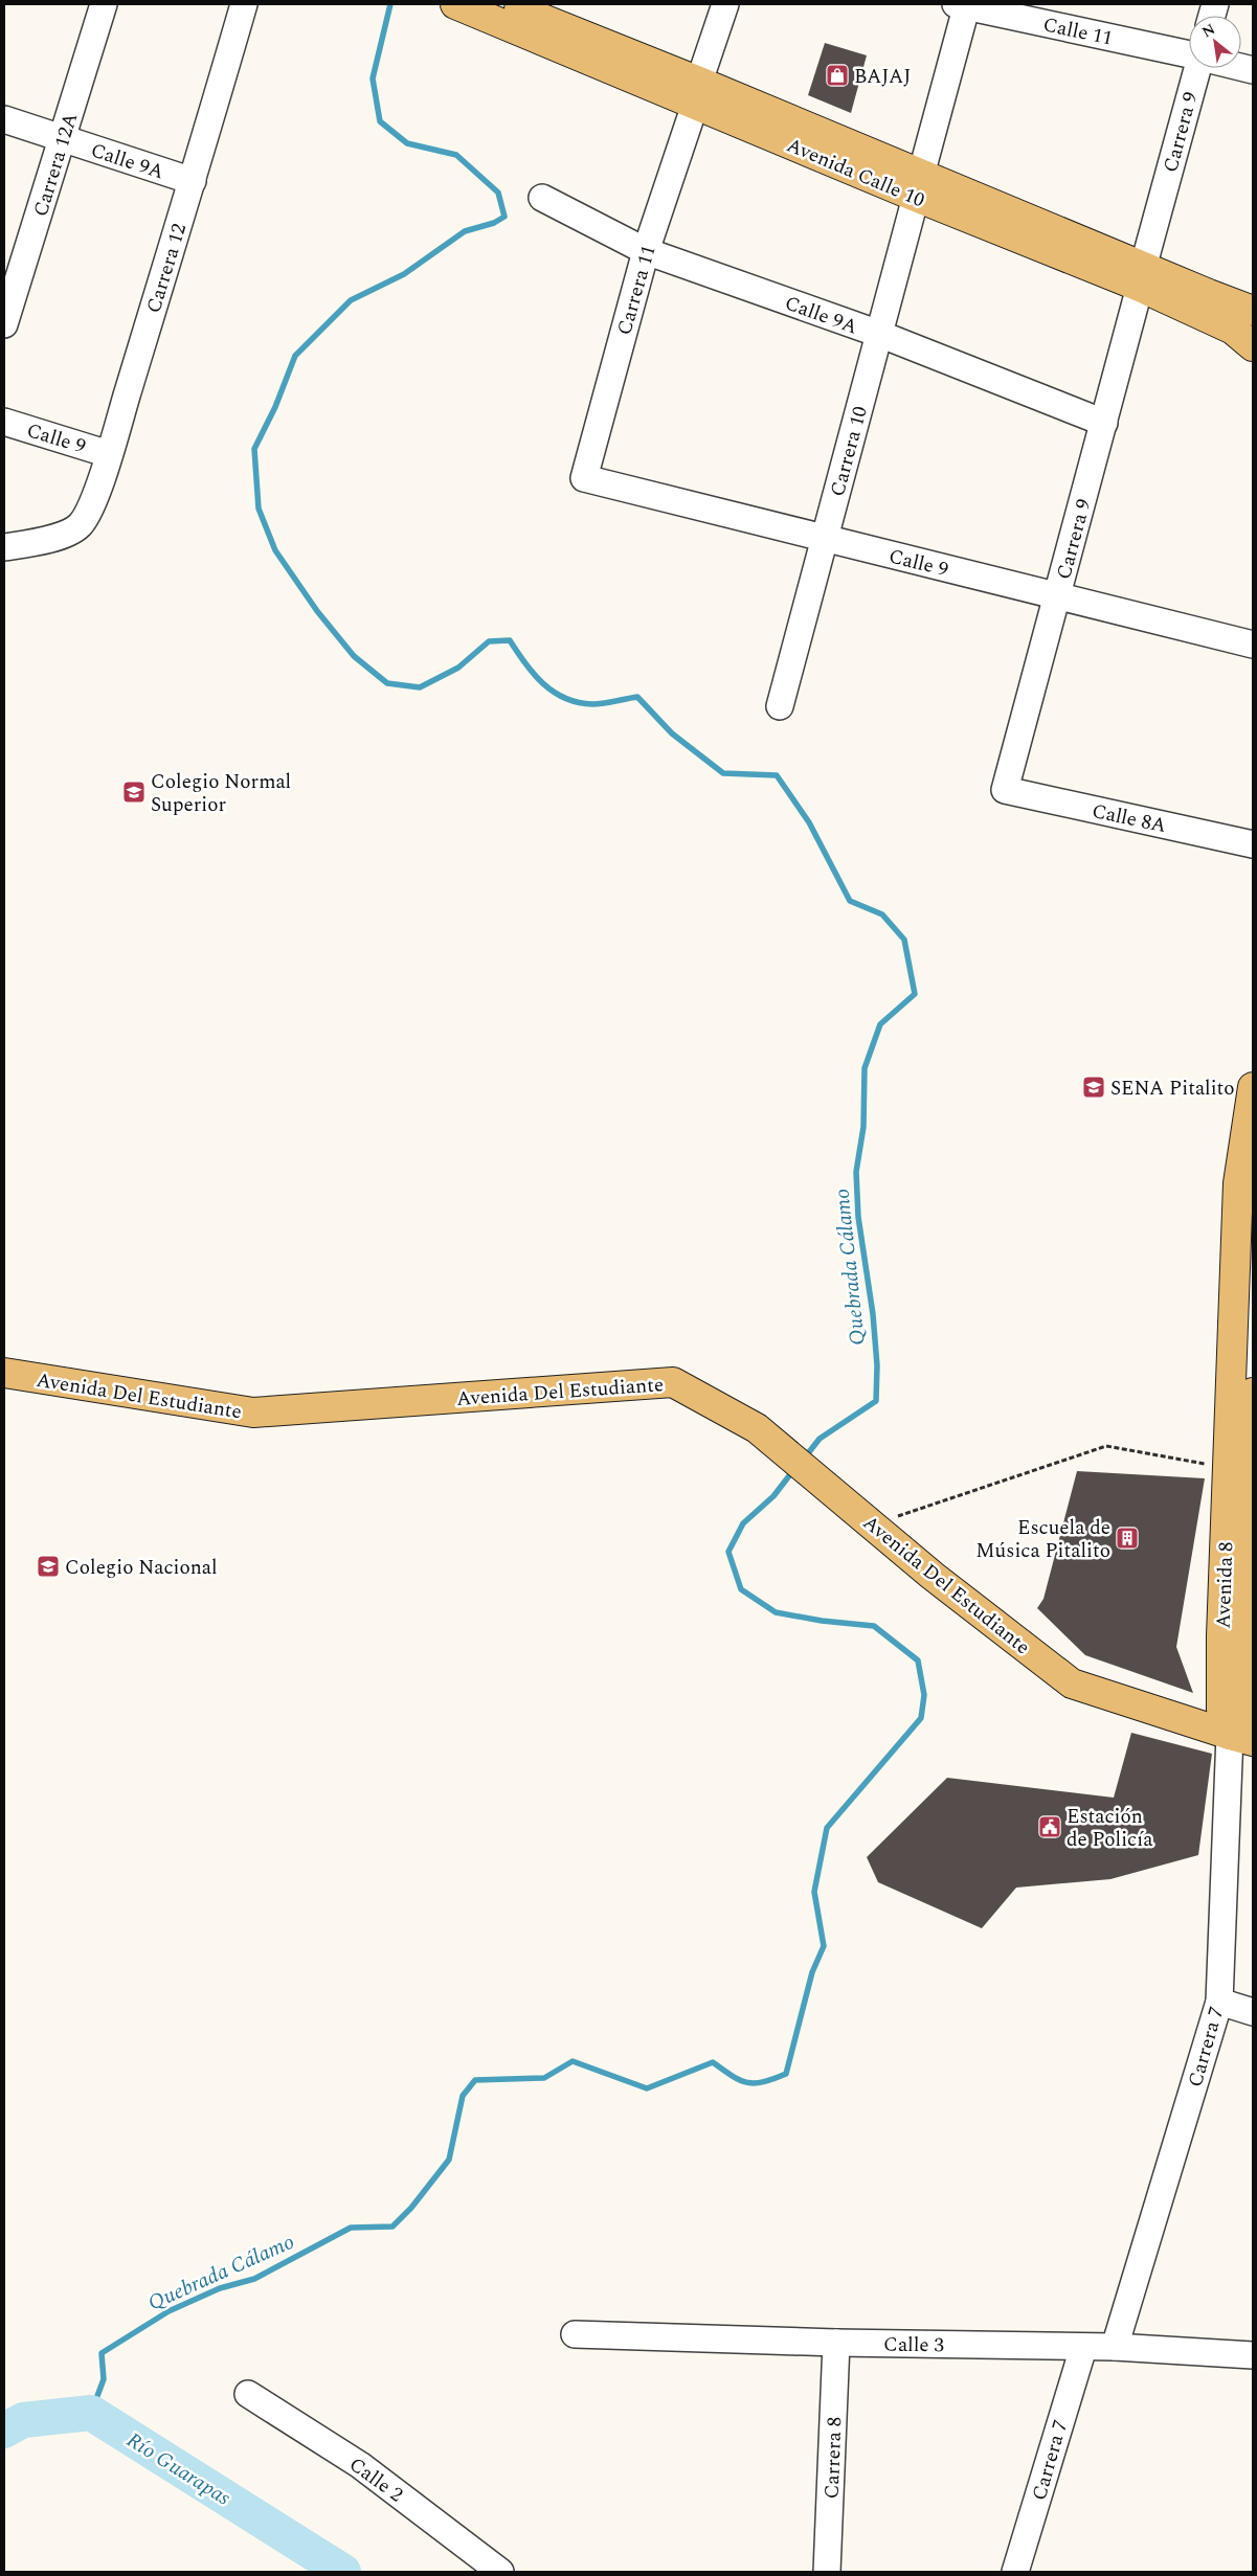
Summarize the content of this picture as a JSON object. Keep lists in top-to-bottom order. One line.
{"streets":{"main road":["Avenida Calle 10","Avenida Del Estudiante","Avenida 8"],"street":["Calle 11","Carrera 9","Calle 9A","Carrera 12A","Carrera 12","Carrera 11","Calle 9","Carrera 10","Calle 8A","Carrera 7","Calle 3","Carrera 8","Calle 2"]},"crossings":[["Calle 11","Carrera 10"],["Carrera 9","Calle 9A"],["Carrera 9","Avenida Calle 10"],["Carrera 9","Calle 9"],["Carrera 9","Calle 8A"],["Calle 9A","Carrera 12A"],["Calle 9A","Carrera 12"],["Calle 9A","Carrera 11"],["Calle 9A","Carrera 10"],["Avenida Calle 10","Carrera 11"],["Avenida Calle 10","Carrera 10"],["Carrera 12","Calle 9"],["Carrera 11","Calle 9"],["Calle 9","Carrera 10"],["Avenida Del Estudiante","Avenida 8"],["Avenida Del Estudiante","Carrera 7"],["Avenida 8","Carrera 7"],["Carrera 7","Calle 3"],["Calle 3","Carrera 8"]],"water":["Quebrada Cálamo","Río Guarapas"],"places":{"shop":["BAJAJ"],"school or university":["Colegio Normal Superior","SENA Pitalito","Colegio Nacional"],"building":["Escuela de Música Pitalito"],"public building":["Estación de Policía"]},"north":"top left"}
